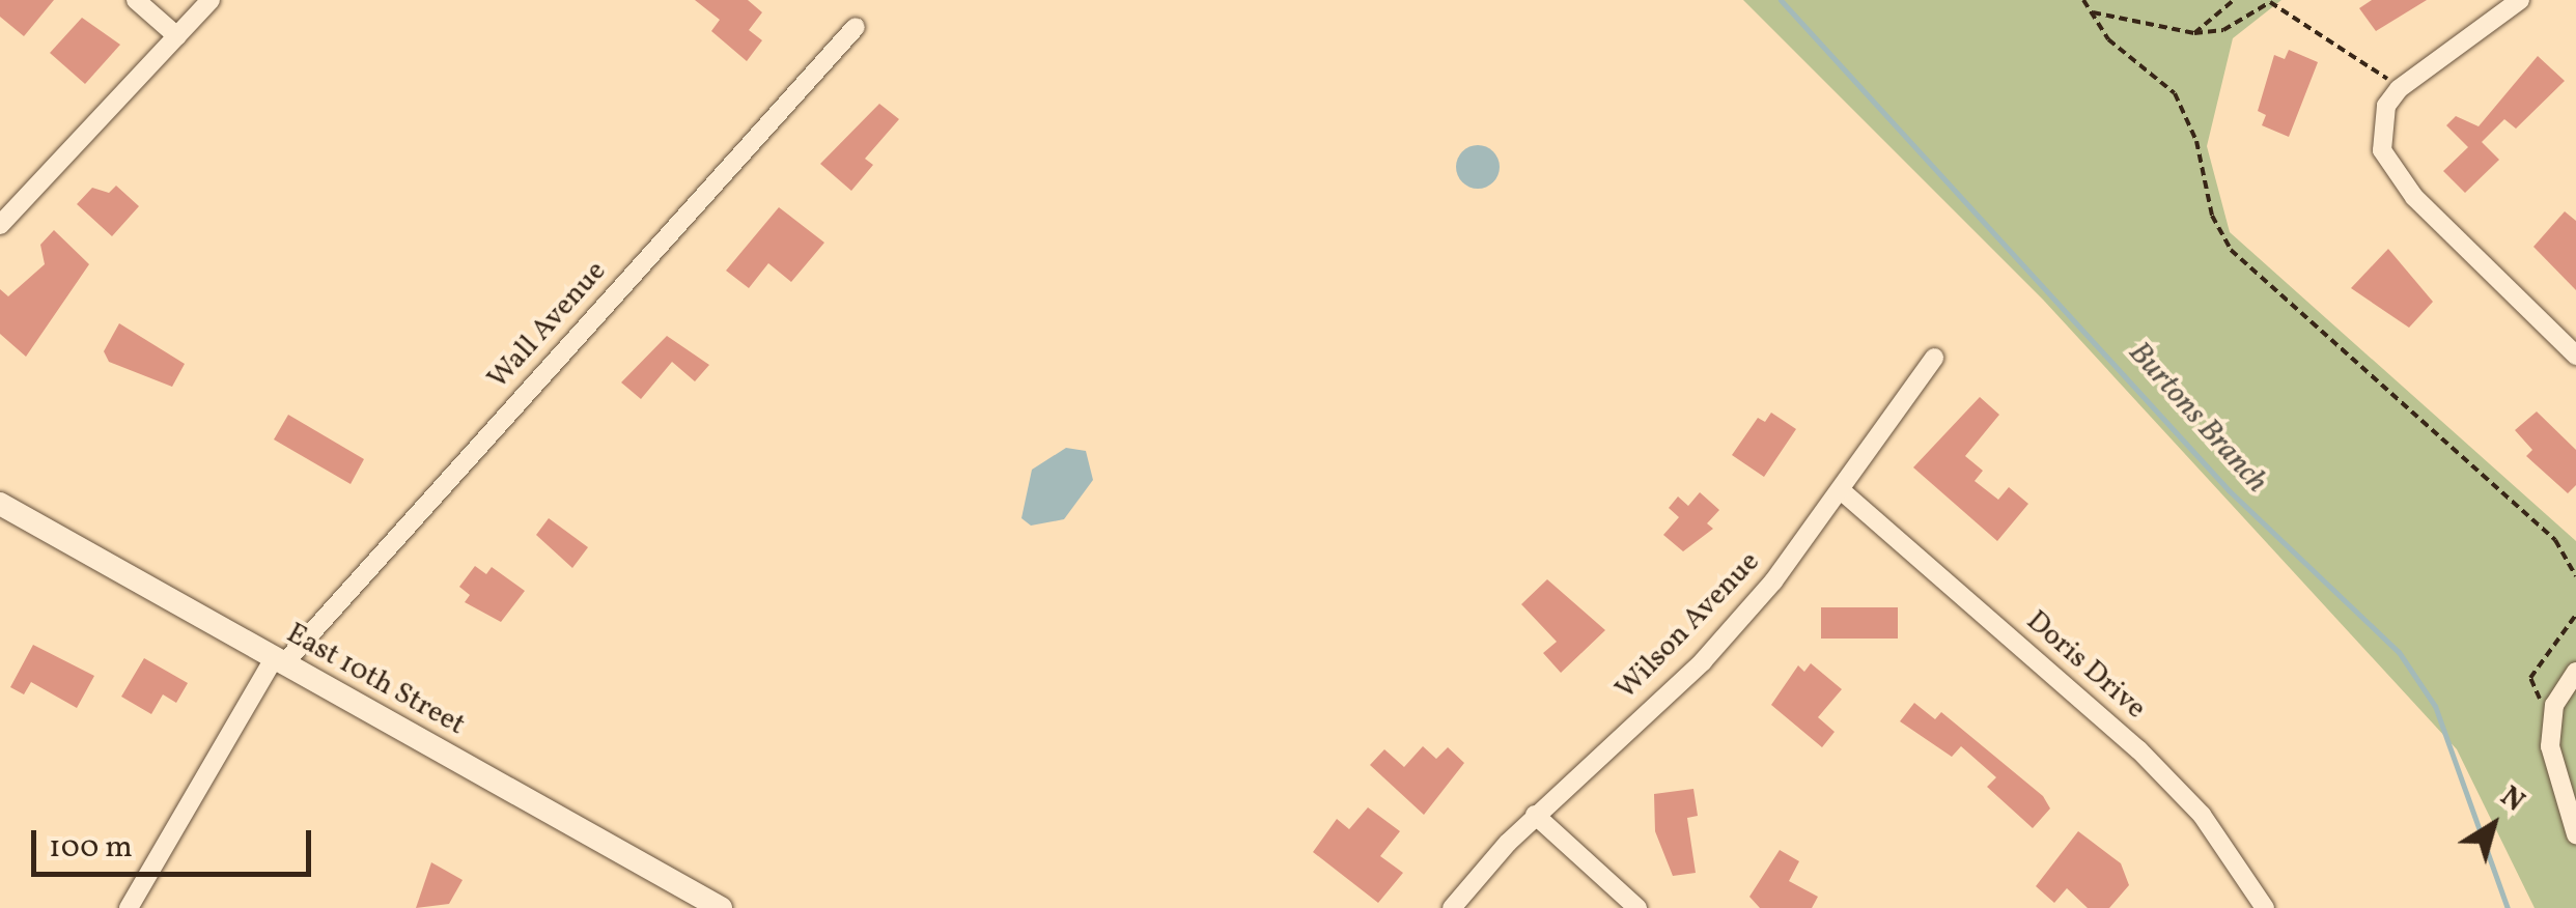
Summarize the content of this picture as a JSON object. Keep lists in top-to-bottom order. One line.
{"streets":{"main road":["East 10th Street"],"street":["Wall Avenue","Wilson Avenue","Doris Drive"]},"crossings":[["Wall Avenue","East 10th Street"],["Wilson Avenue","Doris Drive"]],"water":["Burtons Branch"],"scale_bar":"100 m","north":"top right"}
